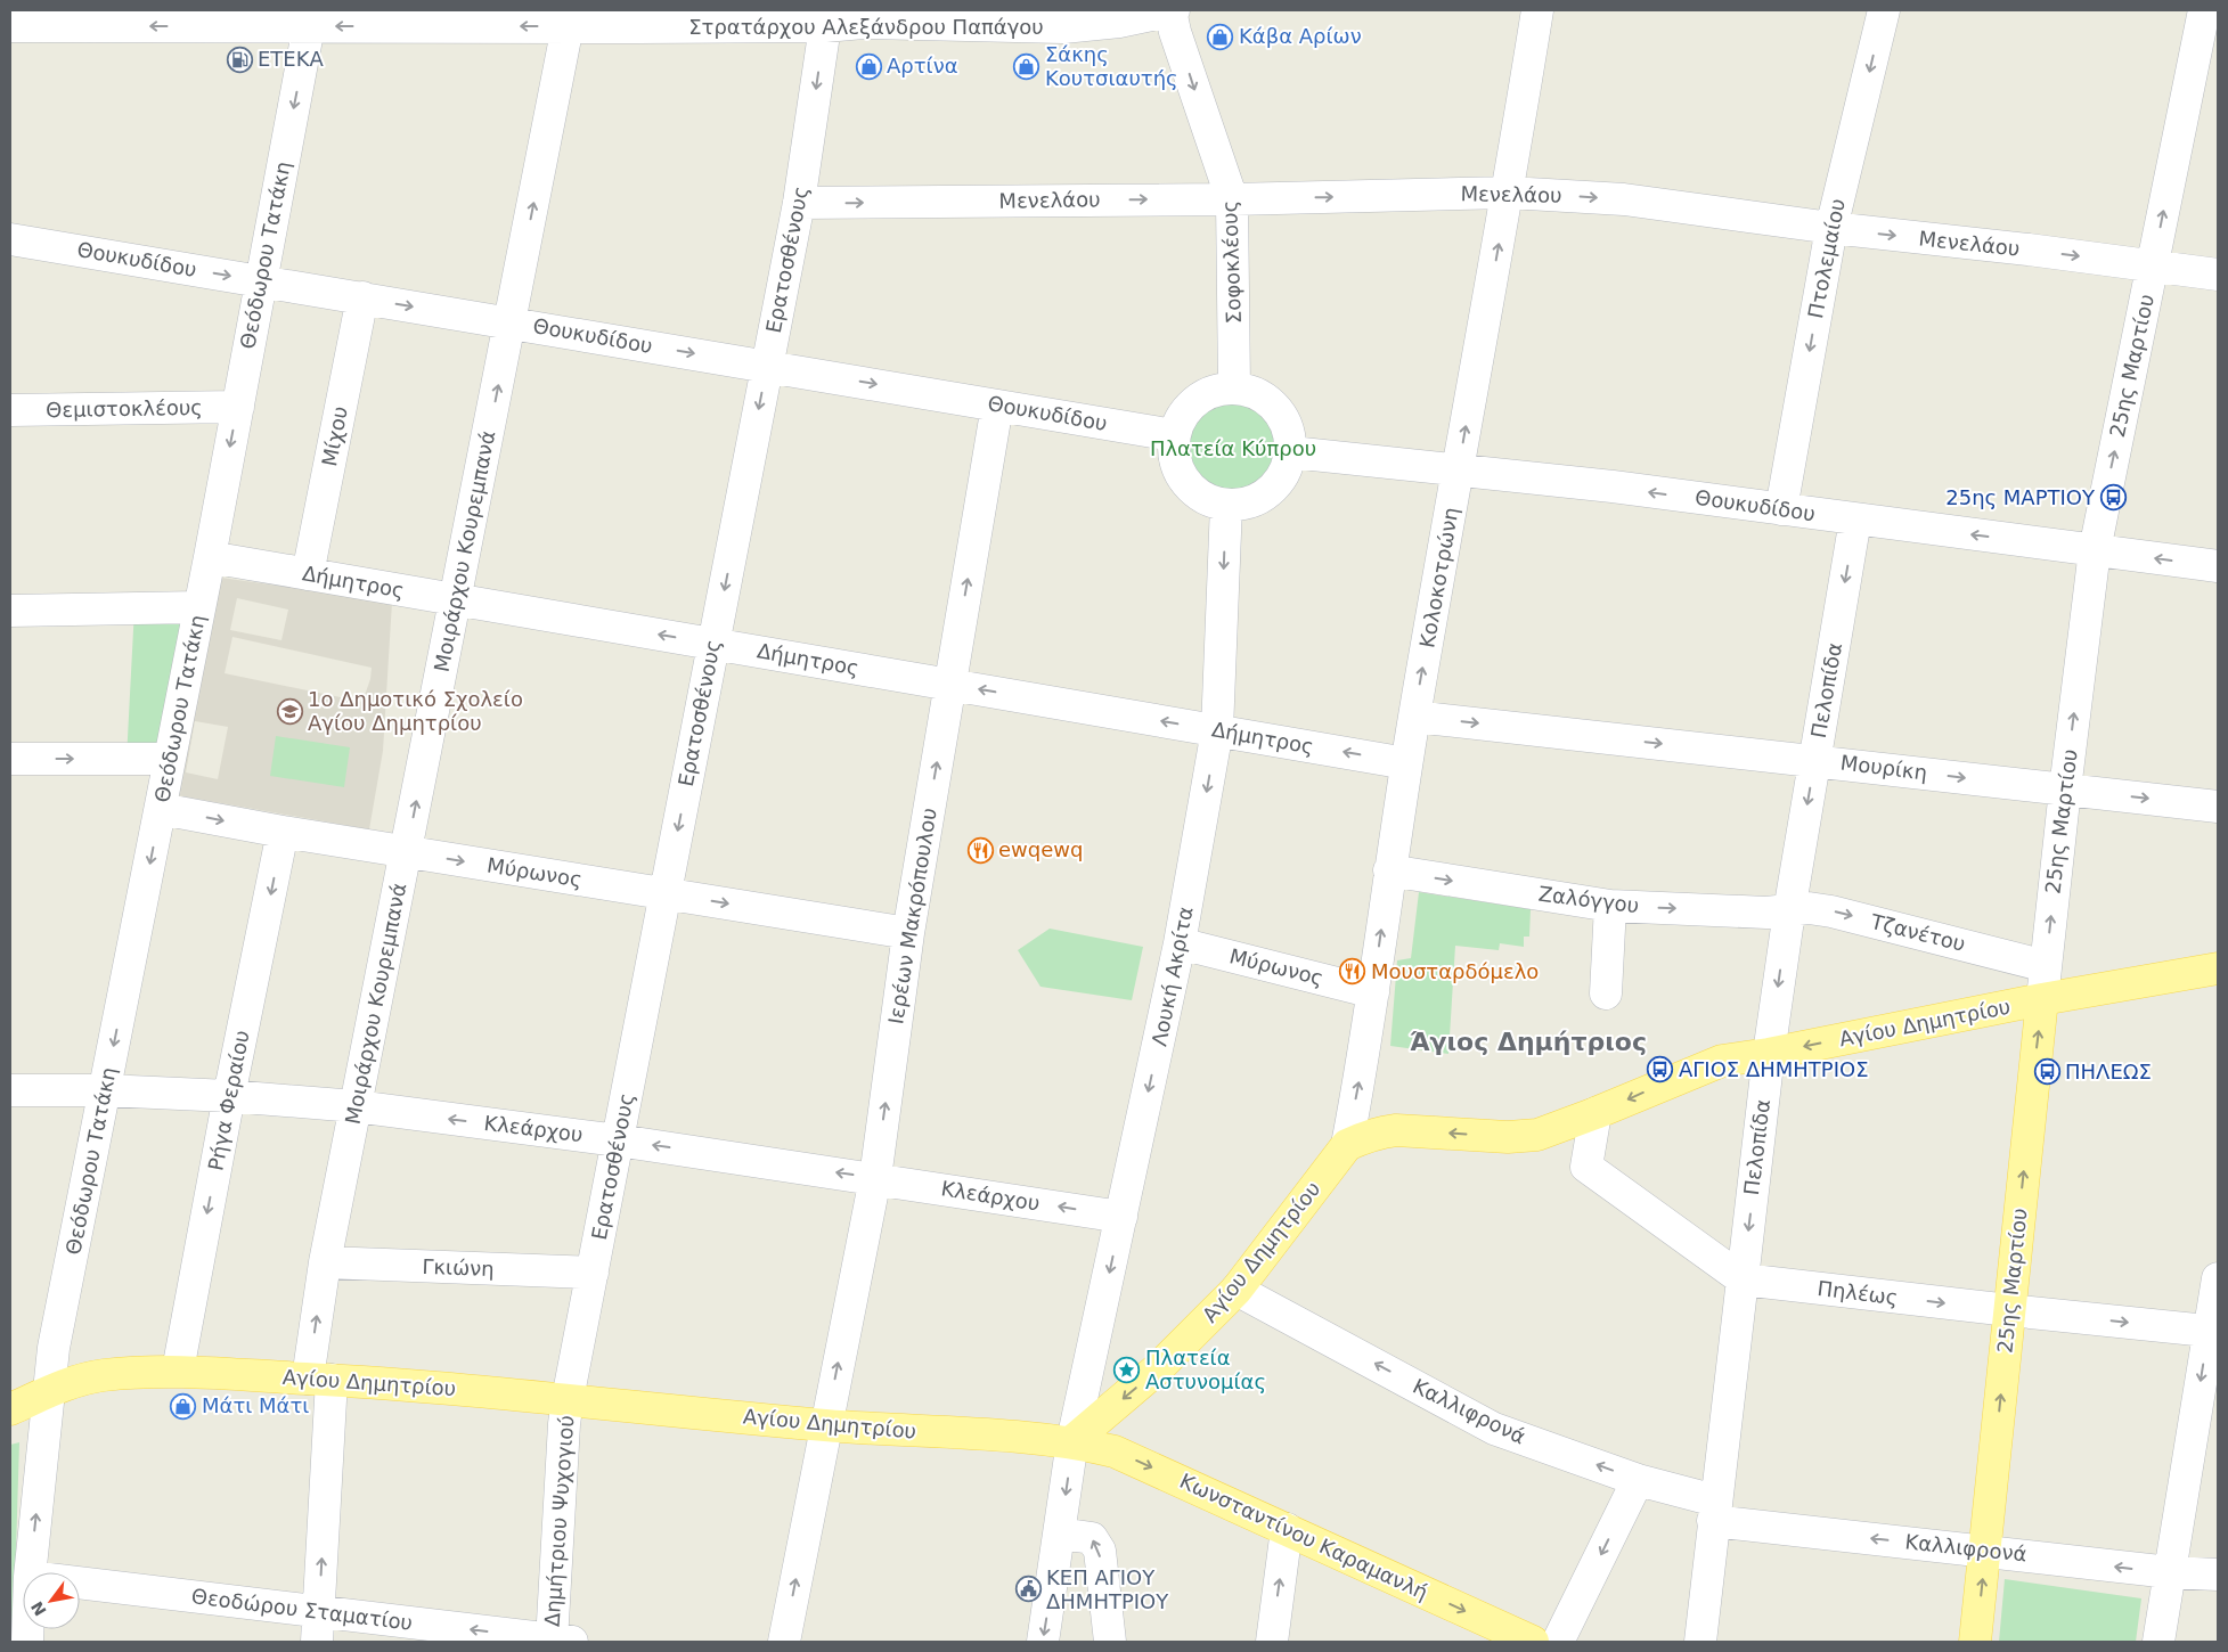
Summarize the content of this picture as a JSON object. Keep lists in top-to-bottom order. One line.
{"streets":{"main road":["25ης Μαρτίου","Αγίου Δημητρίου","Κωνσταντίνου Καραμανλή"],"street":["Στρατάρχου Αλεξάνδρου Παπάγου","Μενελάου","Θεόδωρου Τατάκη","Πτολεμαίου","Θουκυδίδου","Ερατοσθένους","Σοφοκλέους","Θεμιστοκλέους","Μίχου","Μοιράρχου Κουρεμπανά","Κολοκοτρώνη","Δήμητρος","Πελοπίδα","Μουρίκη","Μύρωνος","Ζαλόγγου","Ιερέων Μακρόπουλου","Τζανέτου","Λουκή Ακρίτα","Ρήγα Φεραίου","Κλεάρχου","Γκιώνη","Πηλέως","Καλλιφρονά","Δημήτριου Ψυχογιού","Θεοδώρου Σταματίου"]},"crossings":[["Στρατάρχου Αλεξάνδρου Παπάγου","Θεόδωρου Τατάκη"],["Στρατάρχου Αλεξάνδρου Παπάγου","Ερατοσθένους"],["Στρατάρχου Αλεξάνδρου Παπάγου","Σοφοκλέους"],["Στρατάρχου Αλεξάνδρου Παπάγου","Μοιράρχου Κουρεμπανά"],["Μενελάου","Πτολεμαίου"],["Μενελάου","Ερατοσθένους"],["Μενελάου","Σοφοκλέους"],["Μενελάου","25ης Μαρτίου"],["Μενελάου","Κολοκοτρώνη"],["Θεόδωρου Τατάκη","Θουκυδίδου"],["Θεόδωρου Τατάκη","Θεμιστοκλέους"],["Θεόδωρου Τατάκη","Δήμητρος"],["Θεόδωρου Τατάκη","Μύρωνος"],["Θεόδωρου Τατάκη","Αγίου Δημητρίου"],["Θεόδωρου Τατάκη","Κλεάρχου"],["Πτολεμαίου","Θουκυδίδου"],["Θουκυδίδου","Ερατοσθένους"],["Θουκυδίδου","Σοφοκλέους"],["Θουκυδίδου","25ης Μαρτίου"],["Θουκυδίδου","Μίχου"],["Θουκυδίδου","Μοιράρχου Κουρεμπανά"],["Θουκυδίδου","Κολοκοτρώνη"],["Θουκυδίδου","Πελοπίδα"],["Θουκυδίδου","Ιερέων Μακρόπουλου"],["Θουκυδίδου","Λουκή Ακρίτα"],["Ερατοσθένους","Δήμητρος"],["Ερατοσθένους","Μύρωνος"],["Ερατοσθένους","Αγίου Δημητρίου"],["Ερατοσθένους","Κλεάρχου"],["Ερατοσθένους","Γκιώνη"],["Ερατοσθένους","Δημήτριου Ψυχογιού"],["Σοφοκλέους","Λουκή Ακρίτα"],["25ης Μαρτίου","Μουρίκη"],["25ης Μαρτίου","Τζανέτου"],["25ης Μαρτίου","Αγίου Δημητρίου"],["25ης Μαρτίου","Πηλέως"],["25ης Μαρτίου","Καλλιφρονά"],["Μίχου","Δήμητρος"],["Μοιράρχου Κουρεμπανά","Δήμητρος"],["Μοιράρχου Κουρεμπανά","Μύρωνος"],["Μοιράρχου Κουρεμπανά","Αγίου Δημητρίου"],["Μοιράρχου Κουρεμπανά","Κλεάρχου"],["Μοιράρχου Κουρεμπανά","Γκιώνη"],["Μοιράρχου Κουρεμπανά","Θεοδώρου Σταματίου"],["Κολοκοτρώνη","Δήμητρος"],["Κολοκοτρώνη","Μουρίκη"],["Κολοκοτρώνη","Μύρωνος"],["Κολοκοτρώνη","Ζαλόγγου"],["Κολοκοτρώνη","Αγίου Δημητρίου"],["Δήμητρος","Ιερέων Μακρόπουλου"],["Δήμητρος","Λουκή Ακρίτα"],["Πελοπίδα","Μουρίκη"],["Πελοπίδα","Ζαλόγγου"],["Πελοπίδα","Τζανέτου"],["Πελοπίδα","Αγίου Δημητρίου"],["Πελοπίδα","Πηλέως"],["Πελοπίδα","Καλλιφρονά"],["Μύρωνος","Ιερέων Μακρόπουλου"],["Μύρωνος","Λουκή Ακρίτα"],["Μύρωνος","Ρήγα Φεραίου"],["Ζαλόγγου","Τζανέτου"],["Ιερέων Μακρόπουλου","Αγίου Δημητρίου"],["Ιερέων Μακρόπουλου","Κλεάρχου"],["Λουκή Ακρίτα","Αγίου Δημητρίου"],["Λουκή Ακρίτα","Κλεάρχου"],["Λουκή Ακρίτα","Κωνσταντίνου Καραμανλή"],["Αγίου Δημητρίου","Ρήγα Φεραίου"],["Αγίου Δημητρίου","Πηλέως"],["Αγίου Δημητρίου","Καλλιφρονά"],["Αγίου Δημητρίου","Δημήτριου Ψυχογιού"],["Αγίου Δημητρίου","Κωνσταντίνου Καραμανλή"],["Ρήγα Φεραίου","Κλεάρχου"],["Δημήτριου Ψυχογιού","Θεοδώρου Σταματίου"]],"one_way":["Στρατάρχου Αλεξάνδρου Παπάγου","Μενελάου","Πτολεμαίου","Ερατοσθένους","Σοφοκλέους","25ης Μαρτίου","Μοιράρχου Κουρεμπανά","Κολοκοτρώνη","Δήμητρος","Πελοπίδα","Μουρίκη","Μύρωνος","Ζαλόγγου","Ιερέων Μακρόπουλου","Τζανέτου","Λουκή Ακρίτα","Αγίου Δημητρίου","Ρήγα Φεραίου","Κλεάρχου","Πηλέως","Καλλιφρονά","Κωνσταντίνου Καραμανλή","Θεοδώρου Σταματίου"],"districts":["Άγιος Δημήτριος"],"parks":["Πλατεία Κύπρου"],"places":{"shop":["Κάβα Αρίων","Αρτίνα","Σάκης Κουτσιαυτής","Μάτι Μάτι"],"fuel station":["ΕΤΕΚΑ"],"bus stop":["25ης ΜΑΡΤΙΟΥ","ΑΓΙΟΣ ΔΗΜΗΤΡΙΟΣ","ΠΗΛΕΩΣ"],"school or university":["1ο Δημοτικό Σχολείο Αγίου Δημητρίου"],"restaurant":["ewqewq","Μουσταρδόμελο"],"place":["Πλατεία Αστυνομίας"],"public building":["ΚΕΠ ΑΓΙΟΥ ΔΗΜΗΤΡΙΟΥ"]},"north":"bottom left"}
